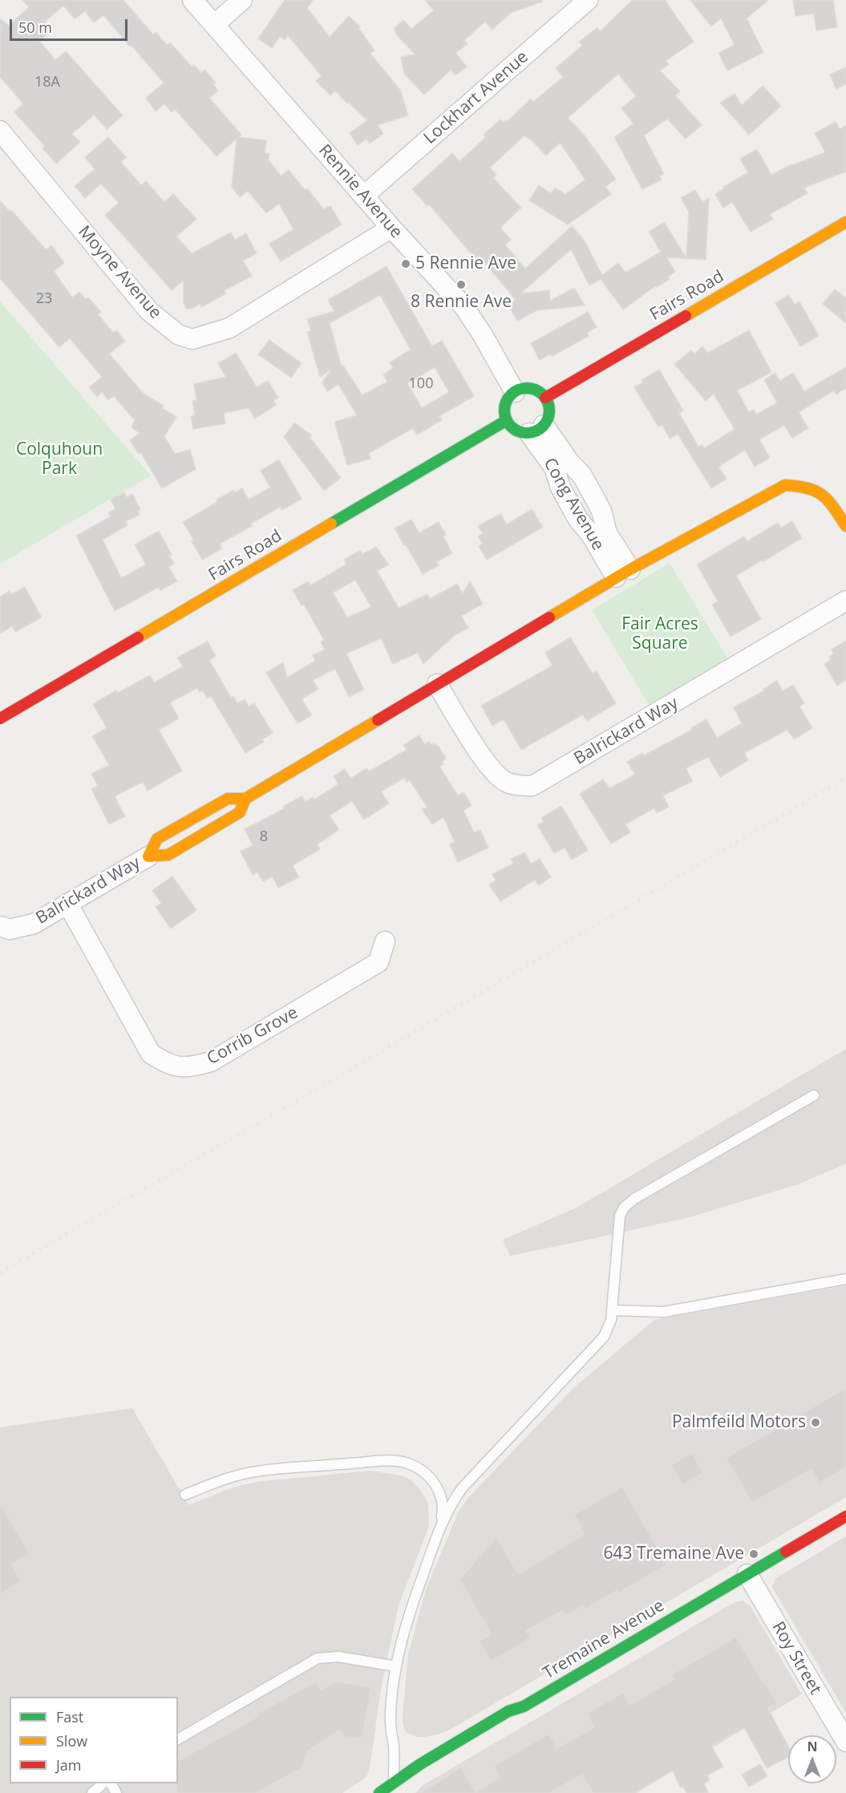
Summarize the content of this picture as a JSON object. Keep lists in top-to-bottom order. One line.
{"streets":{"street":["Lockhart Avenue","Rennie Avenue","Moyne Avenue","Fairs Road","Cong Avenue","Balrickard Way","Corrib Grove","Tremaine Avenue","Roy Street"]},"crossings":[["Lockhart Avenue","Rennie Avenue"],["Rennie Avenue","Moyne Avenue"],["Rennie Avenue","Fairs Road"],["Rennie Avenue","Cong Avenue"],["Fairs Road","Cong Avenue"],["Cong Avenue","Balrickard Way"],["Balrickard Way","Corrib Grove"],["Tremaine Avenue","Roy Street"]],"parks":["Colquhoun Park","Fair Acres Square"],"places":["5 Rennie Ave","8 Rennie Ave","Palmfeild Motors","643 Tremaine Ave"],"house_numbers":["18A","23","100","8"],"legend":["Fast","Slow","Jam"],"scale_bar":"50 m","north":"top"}
